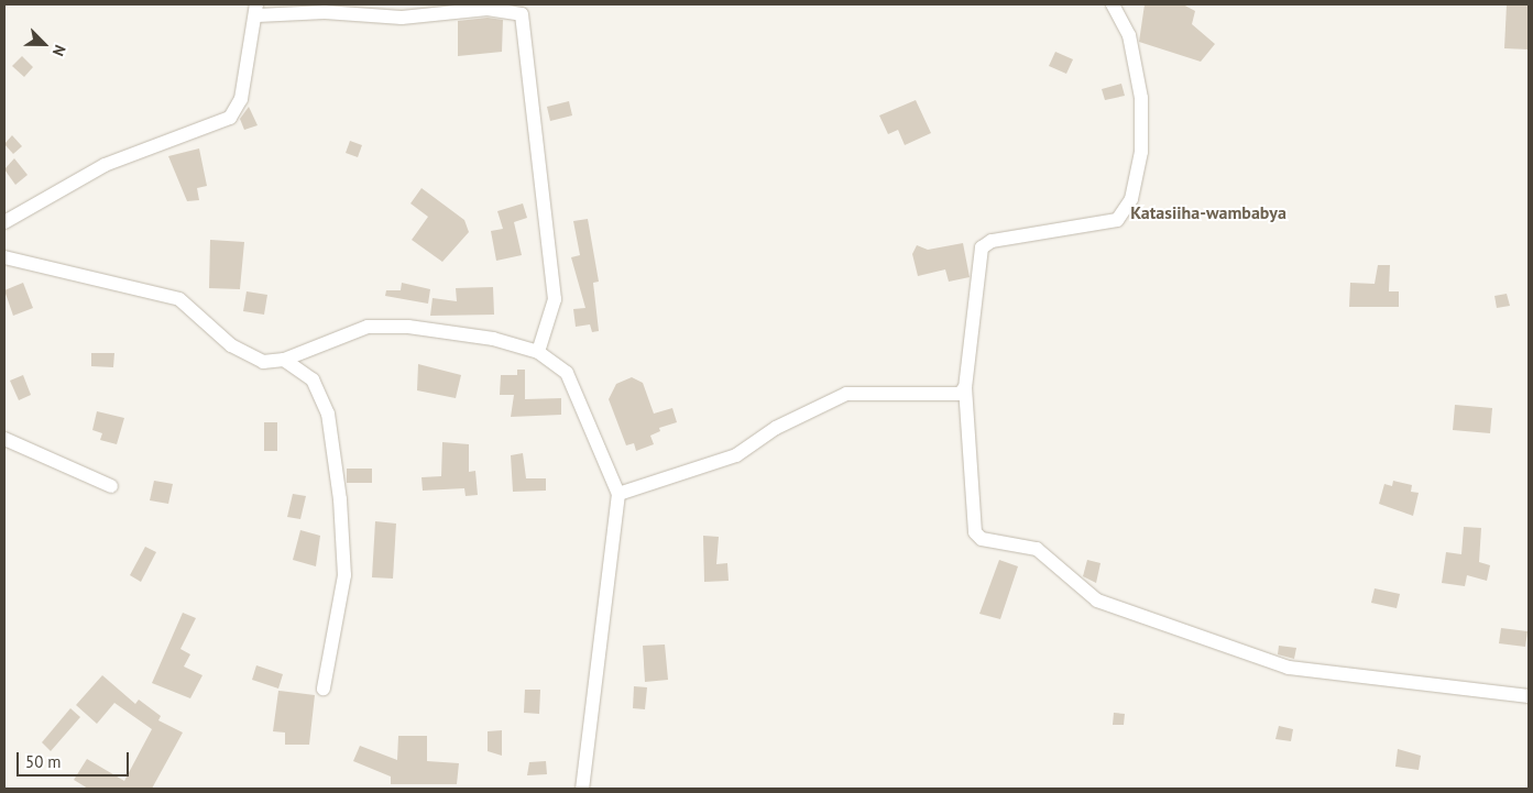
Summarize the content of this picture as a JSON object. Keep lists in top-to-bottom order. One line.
{"districts":["Katasiiha-wambabya"],"scale_bar":"50 m","north":"bottom right"}
